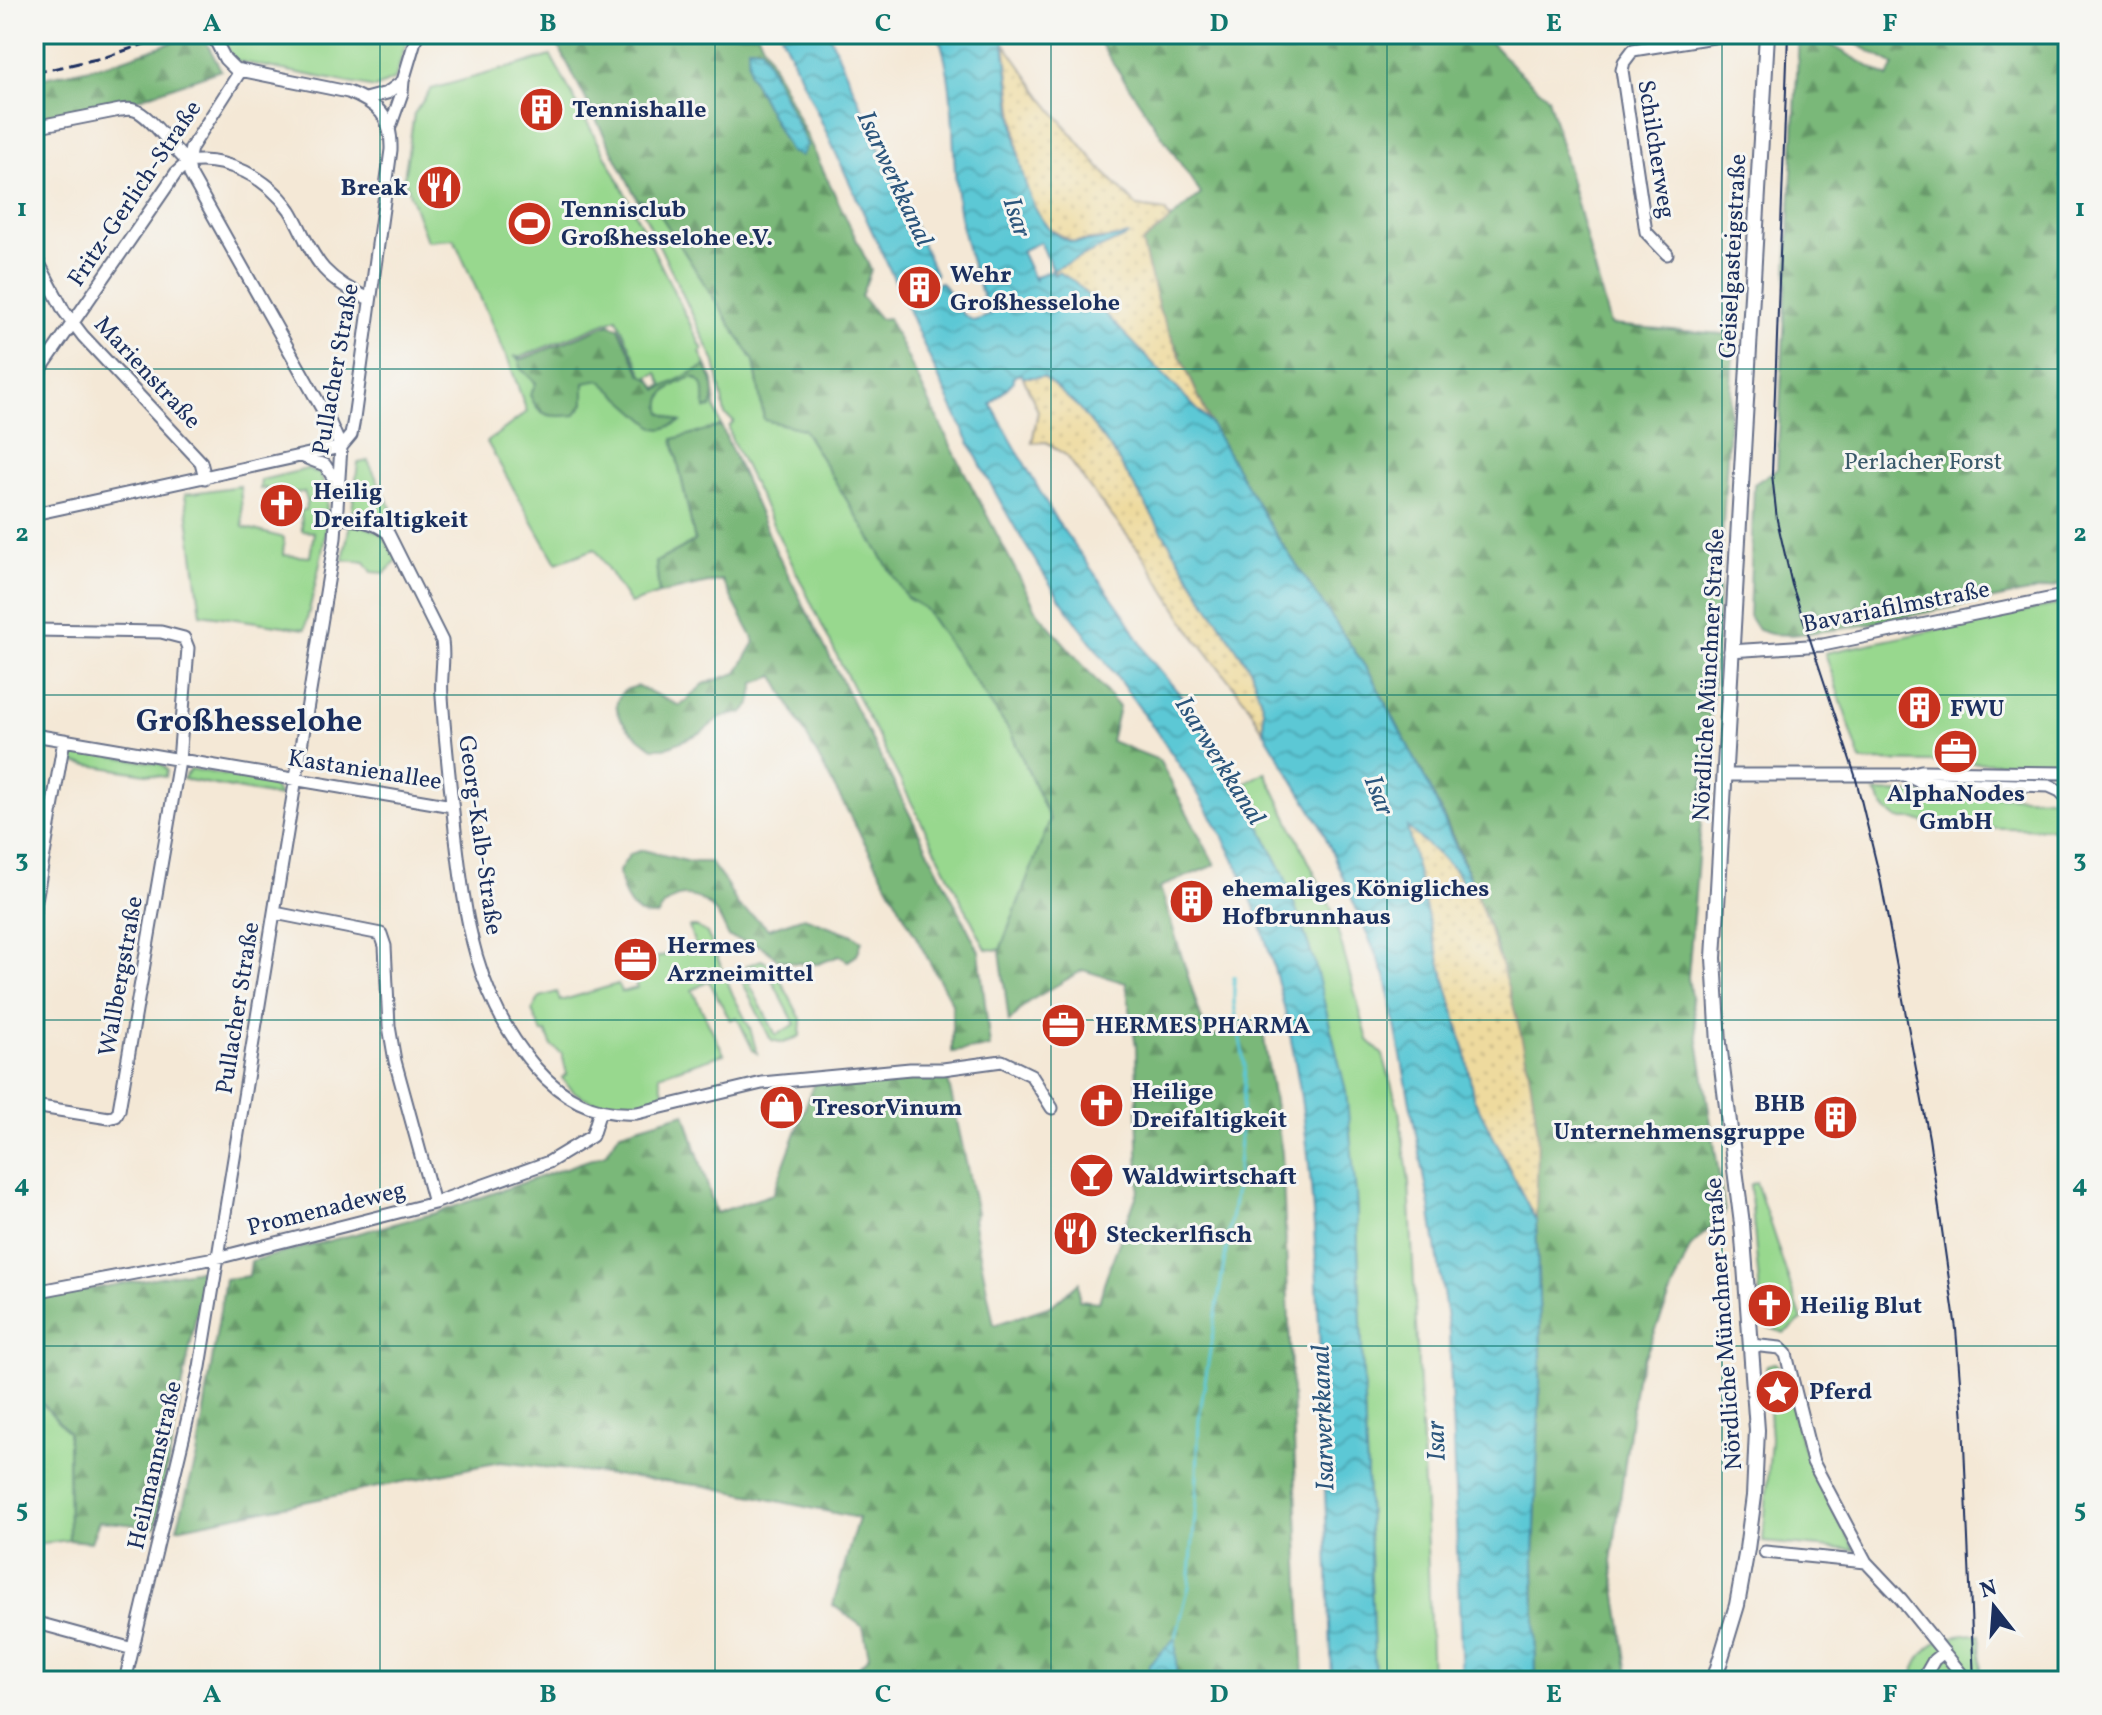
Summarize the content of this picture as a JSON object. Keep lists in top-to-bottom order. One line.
{"streets":{"main road":["Geiselgasteigstraße","Nördliche Münchner Straße"],"street":["Schilcherweg","Fritz-Gerlich-Straße","Pullacher Straße","Marienstraße","Bavariafilmstraße","Kastanienallee","Georg-Kalb-Straße","Wallbergstraße","Promenadeweg","Heilmannstraße"]},"crossings":[["Fritz-Gerlich-Straße","Marienstraße"],["Geiselgasteigstraße","Nördliche Münchner Straße"],["Pullacher Straße","Kastanienallee"],["Pullacher Straße","Georg-Kalb-Straße"],["Pullacher Straße","Promenadeweg"],["Pullacher Straße","Heilmannstraße"],["Bavariafilmstraße","Nördliche Münchner Straße"],["Kastanienallee","Georg-Kalb-Straße"],["Kastanienallee","Wallbergstraße"],["Georg-Kalb-Straße","Promenadeweg"],["Promenadeweg","Heilmannstraße"]],"districts":["Großhesselohe"],"water":["Isarwerkkanal","Isar"],"parks":["Perlacher Forst"],"places":{"building":["Tennishalle","Wehr Großhesselohe","FWU","ehemaliges Königliches Hofbrunnhaus","BHB Unternehmensgruppe"],"restaurant":["Break","Steckerlfisch"],"sports":["Tennisclub Großhesselohe e.V."],"church":["Heilig Dreifaltigkeit","Heilige Dreifaltigkeit","Heilig Blut"],"office":["AlphaNodes GmbH","Hermes Arzneimittel","HERMES PHARMA"],"shop":["TresorVinum"],"bar":["Waldwirtschaft"],"place":["Pferd"]},"north":"top","grid":{"columns":["A","B","C","D","E","F"],"rows":["1","2","3","4","5"]}}
